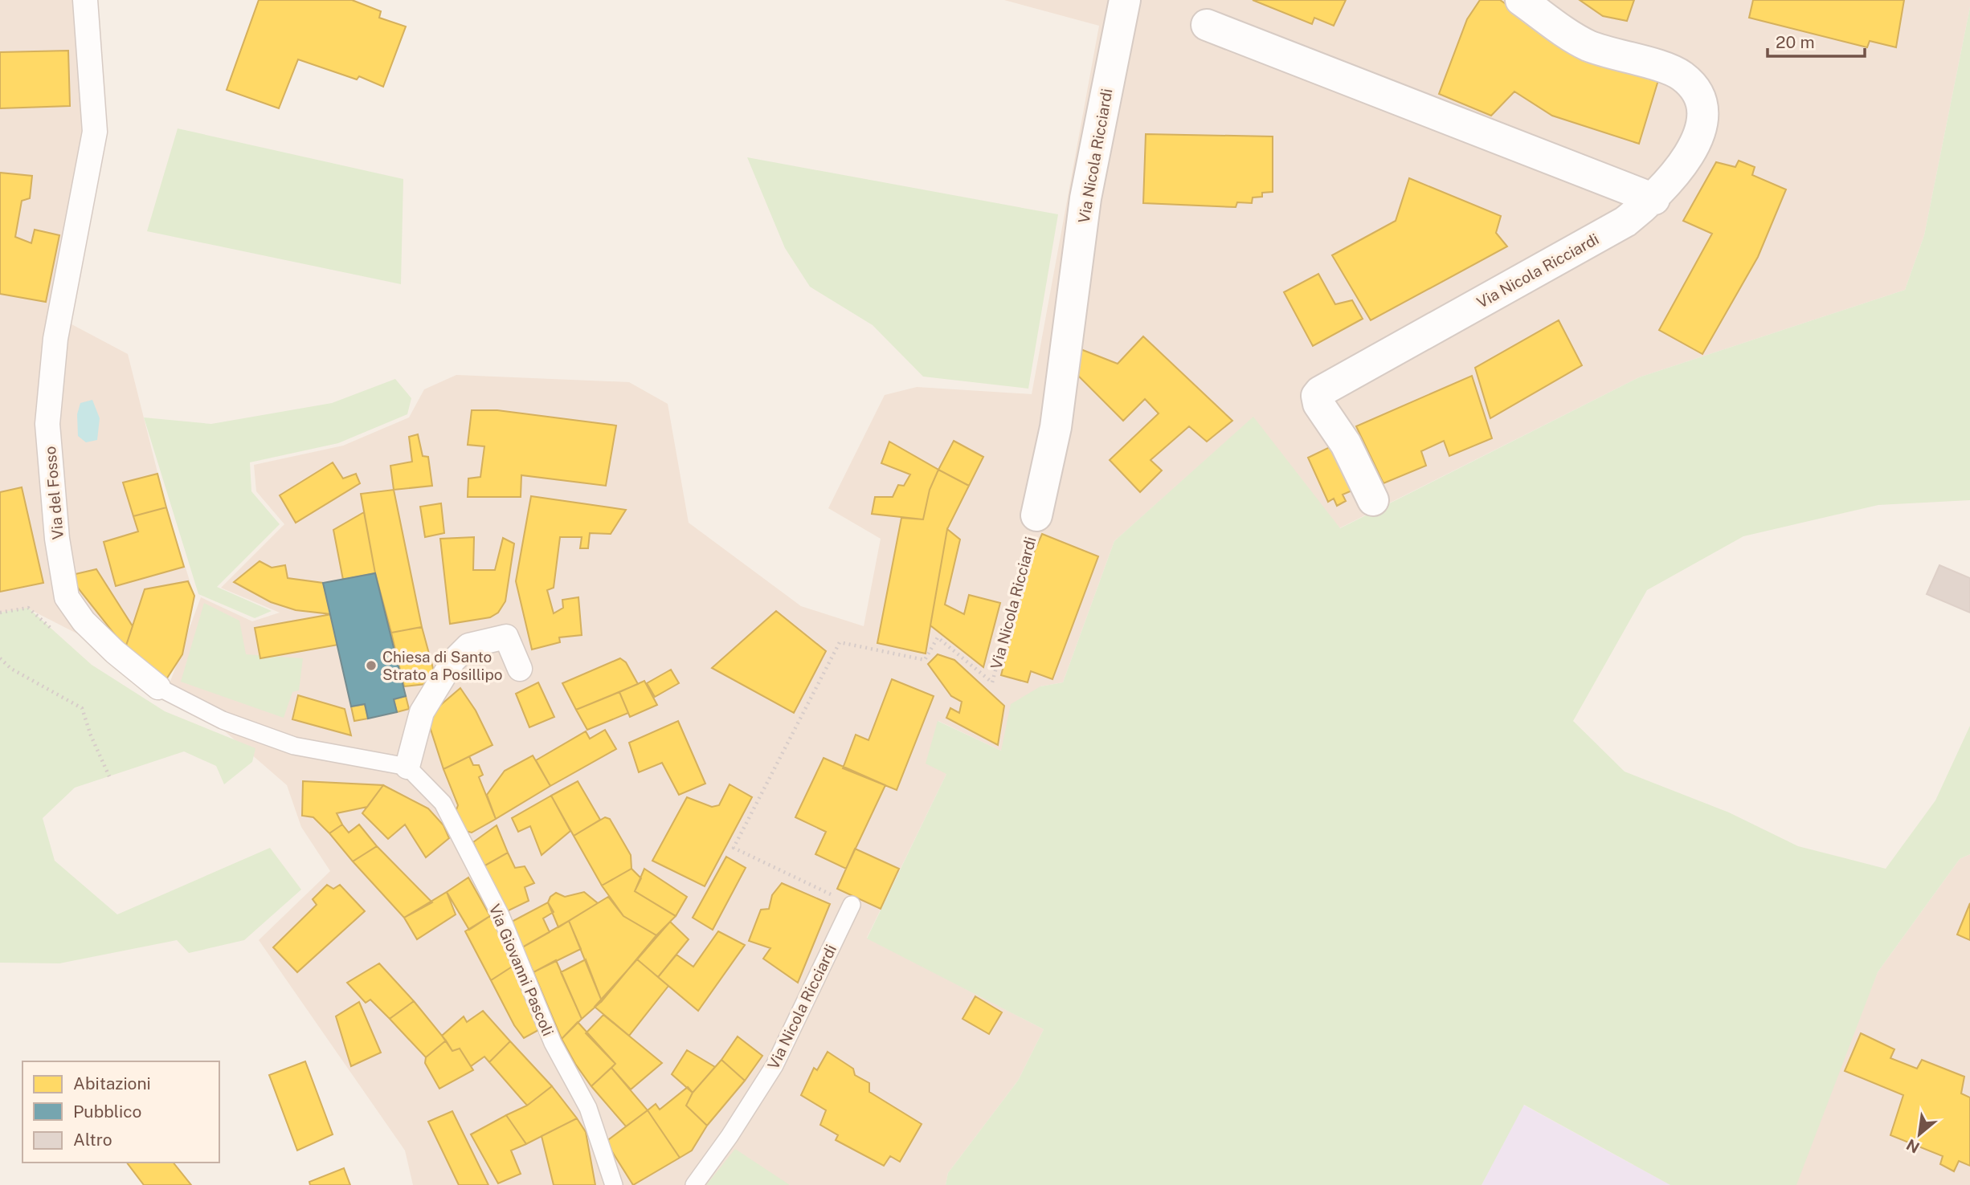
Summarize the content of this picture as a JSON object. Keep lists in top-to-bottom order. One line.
{"streets":{"street":["Via Nicola Ricciardi","Via del Fosso"],"lane":["Via Giovanni Pascoli"]},"crossings":[["Via del Fosso","Via Giovanni Pascoli"]],"places":["Chiesa di Santo Strato a Posillipo"],"legend":["Abitazioni","Pubblico","Altro"],"scale_bar":"20 m","north":"bottom left"}
